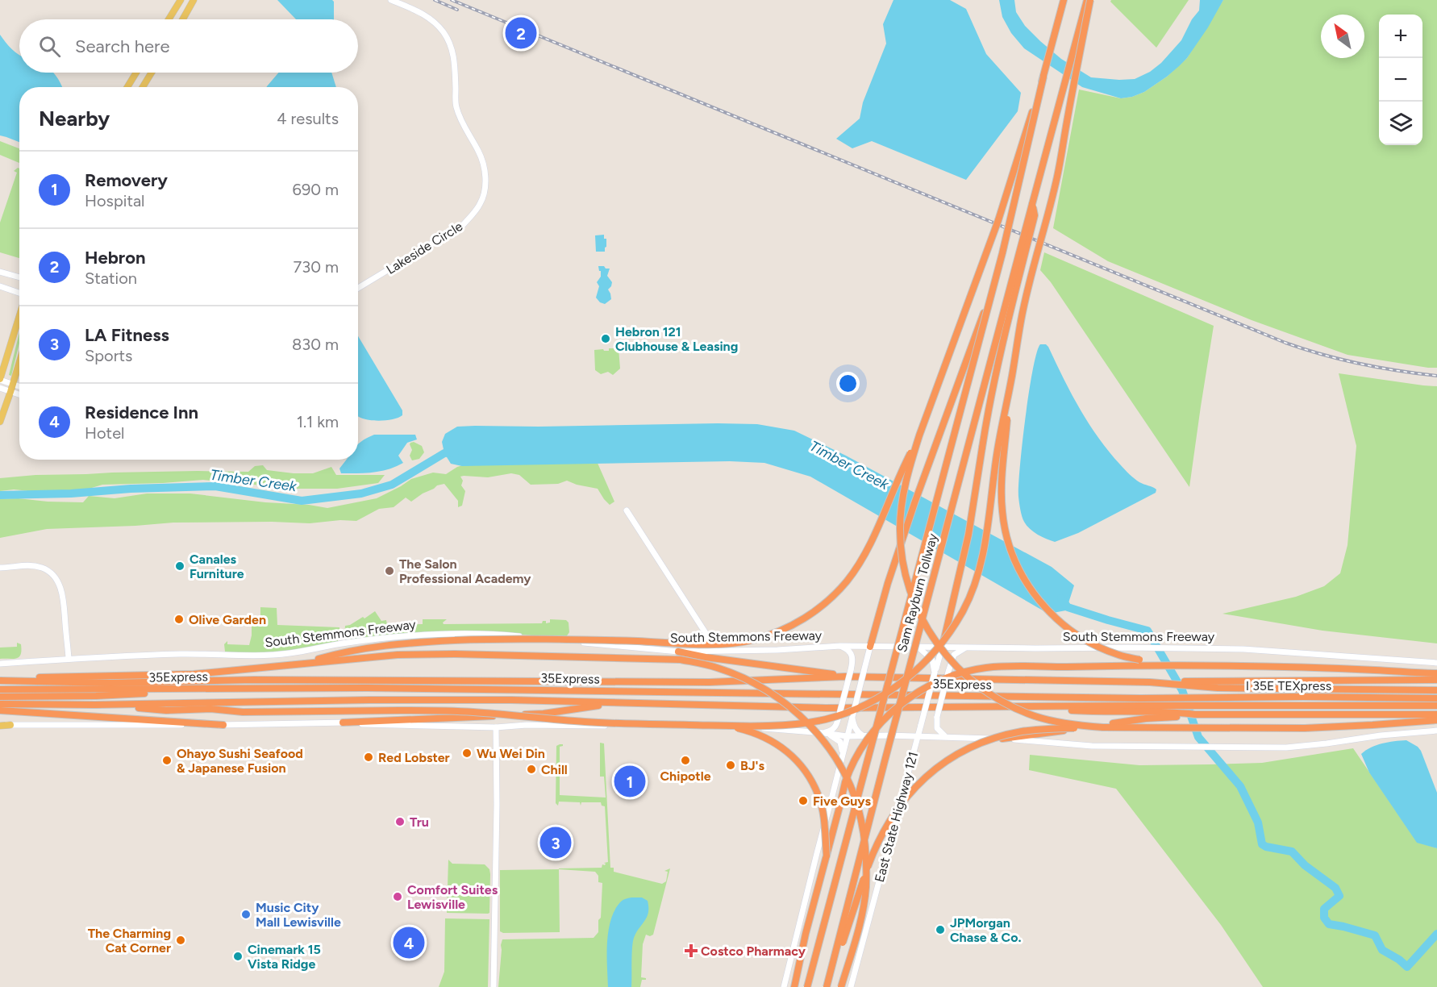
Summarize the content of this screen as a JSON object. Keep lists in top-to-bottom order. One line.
{"streets":{"highway":["Sam Rayburn Tollway","35Express","I 35E TEXpress"],"main road":["Lakeside Circle","South Stemmons Freeway","East State Highway 121"]},"crossings":[["South Stemmons Freeway","East State Highway 121"],["35Express","I 35E TEXpress"]],"water":["Timber Creek"],"places":{"other":["Hebron 121 Clubhouse & Leasing","Canales Furniture","The Salon Professional Academy","Olive Garden","Wu Wei Din","Red Lobster","Ohayo Sushi Seafood & Japanese Fusion","Chipotle","BJ's","Chill","Five Guys","Tru","Comfort Suites Lewisville","Music City Mall Lewisville","JPMorgan Chase & Co.","The Charming Cat Corner","Cinemark 15 Vista Ridge"],"health":["Costco Pharmacy"]},"north":"top left","page":{"map_buttons":["+","−"],"pins":["2","1","3","4"],"search":"Search here","heading":["Nearby","4 results"],"list":[{"mark":"1","name":"Removery","note":"Hospital","value":"690 m"},{"mark":"2","name":"Hebron","note":"Station","value":"730 m"},{"mark":"3","name":"LA Fitness","note":"Sports","value":"830 m"},{"mark":"4","name":"Residence Inn","note":"Hotel","value":"1.1 km"}]}}
